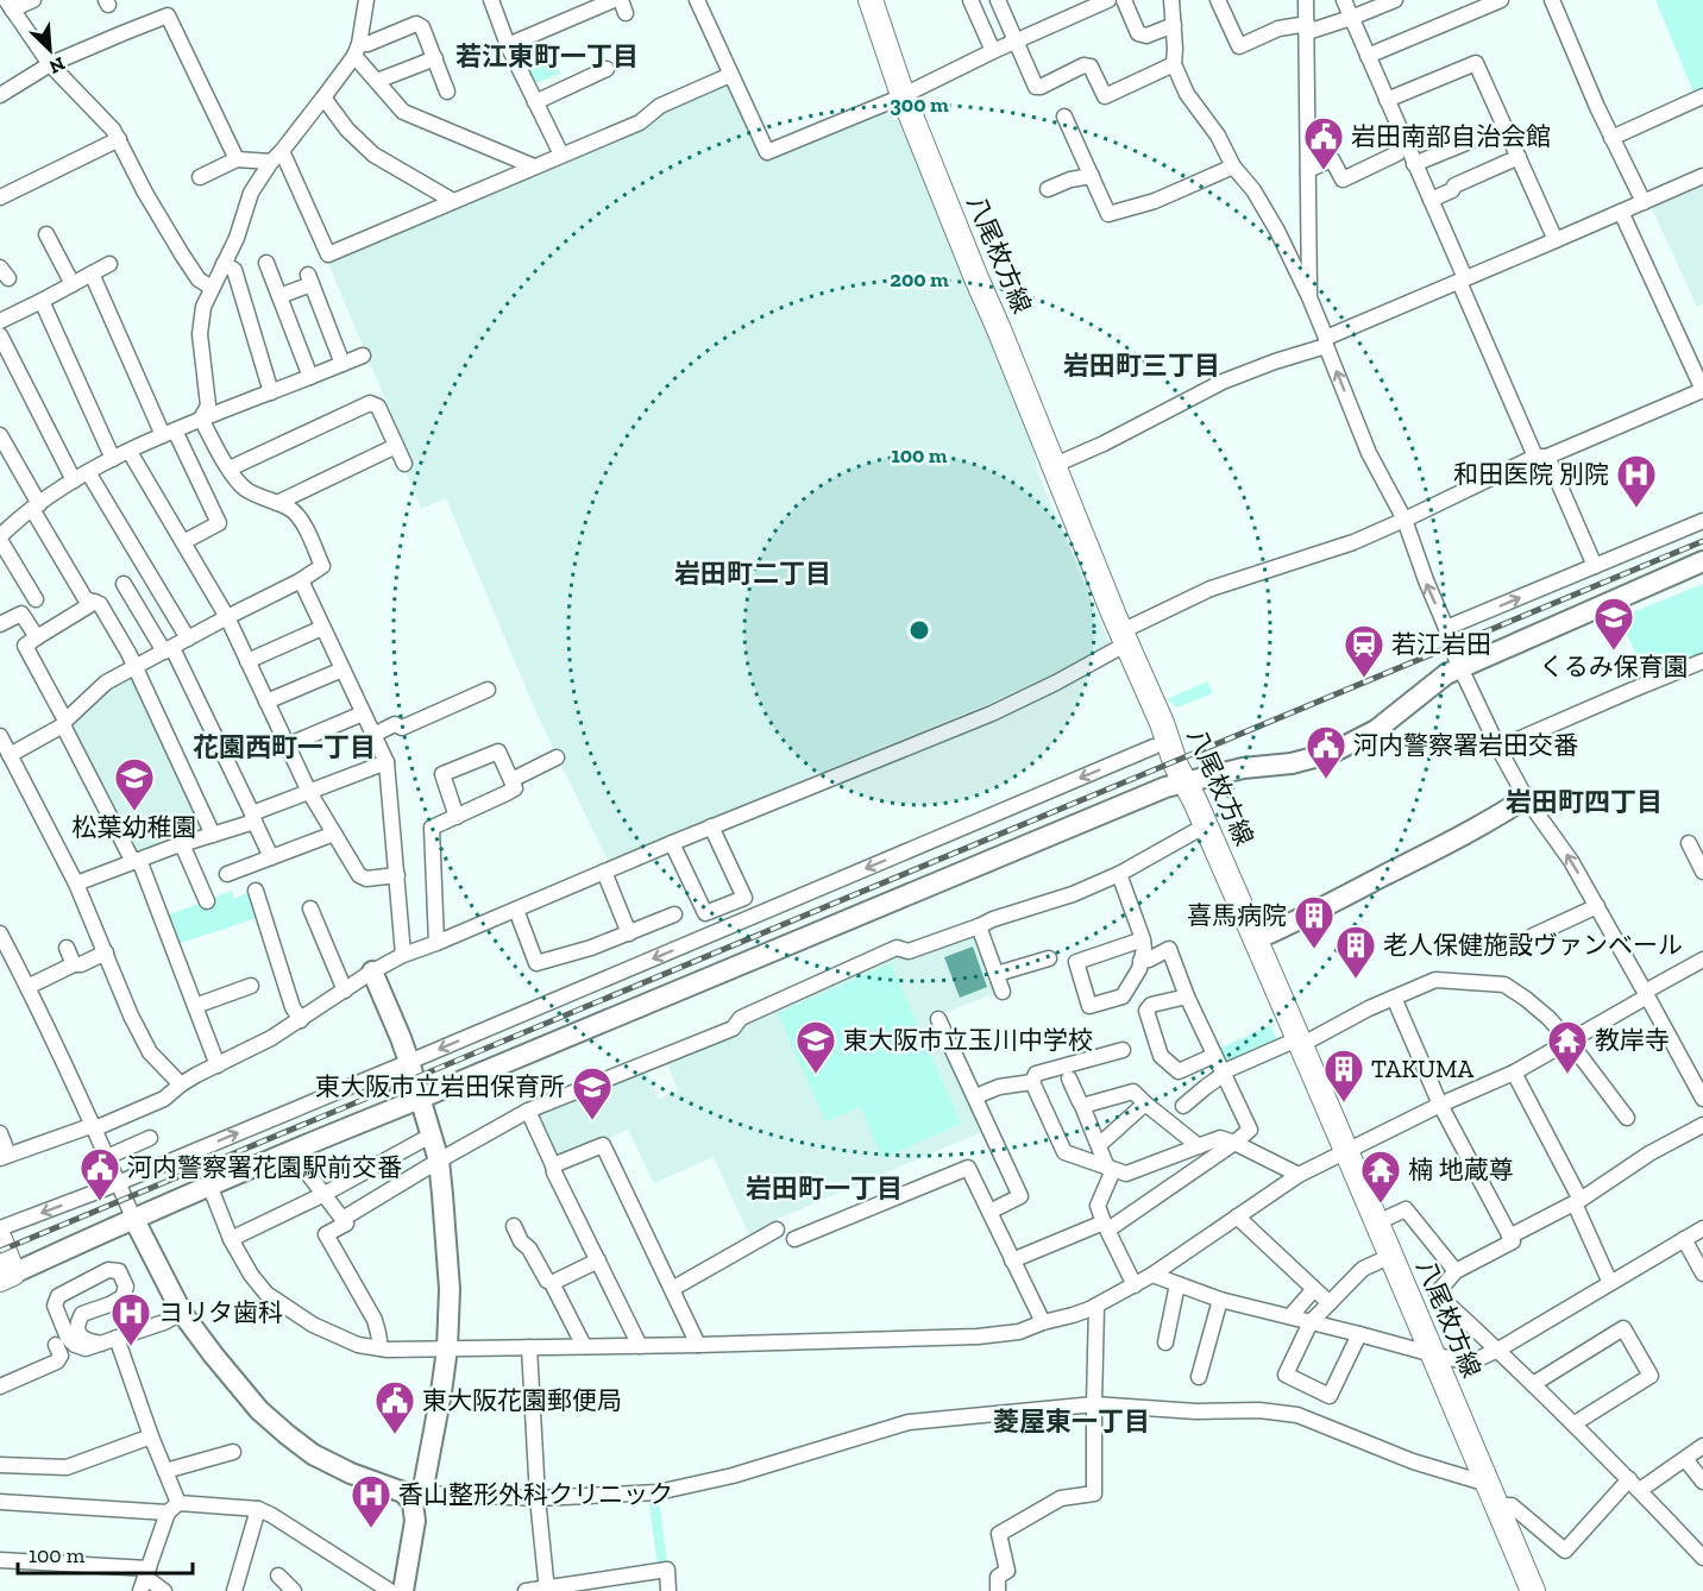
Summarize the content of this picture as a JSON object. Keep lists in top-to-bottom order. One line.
{"streets":{"main road":["八尾枚方線"]},"districts":["若江東町一丁目","岩田町三丁目","岩田町二丁目","花園西町一丁目","岩田町四丁目","岩田町一丁目","菱屋東一丁目"],"places":{"public building":["岩田南部自治会館","河内警察署岩田交番","河内警察署花園駅前交番","東大阪花園郵便局"],"hospital":["和田医院 別院","ヨリタ歯科","香山整形外科クリニック"],"school or university":["くるみ保育園","松葉幼稚園","東大阪市立玉川中学校","東大阪市立岩田保育所"],"station":["若江岩田"],"building":["喜馬病院","老人保健施設ヴァンベール","TAKUMA"],"temple":["教岸寺","楠 地蔵尊"]},"scale_bar":"100 m","north":"bottom right","rings":["300 m","200 m","100 m"]}
